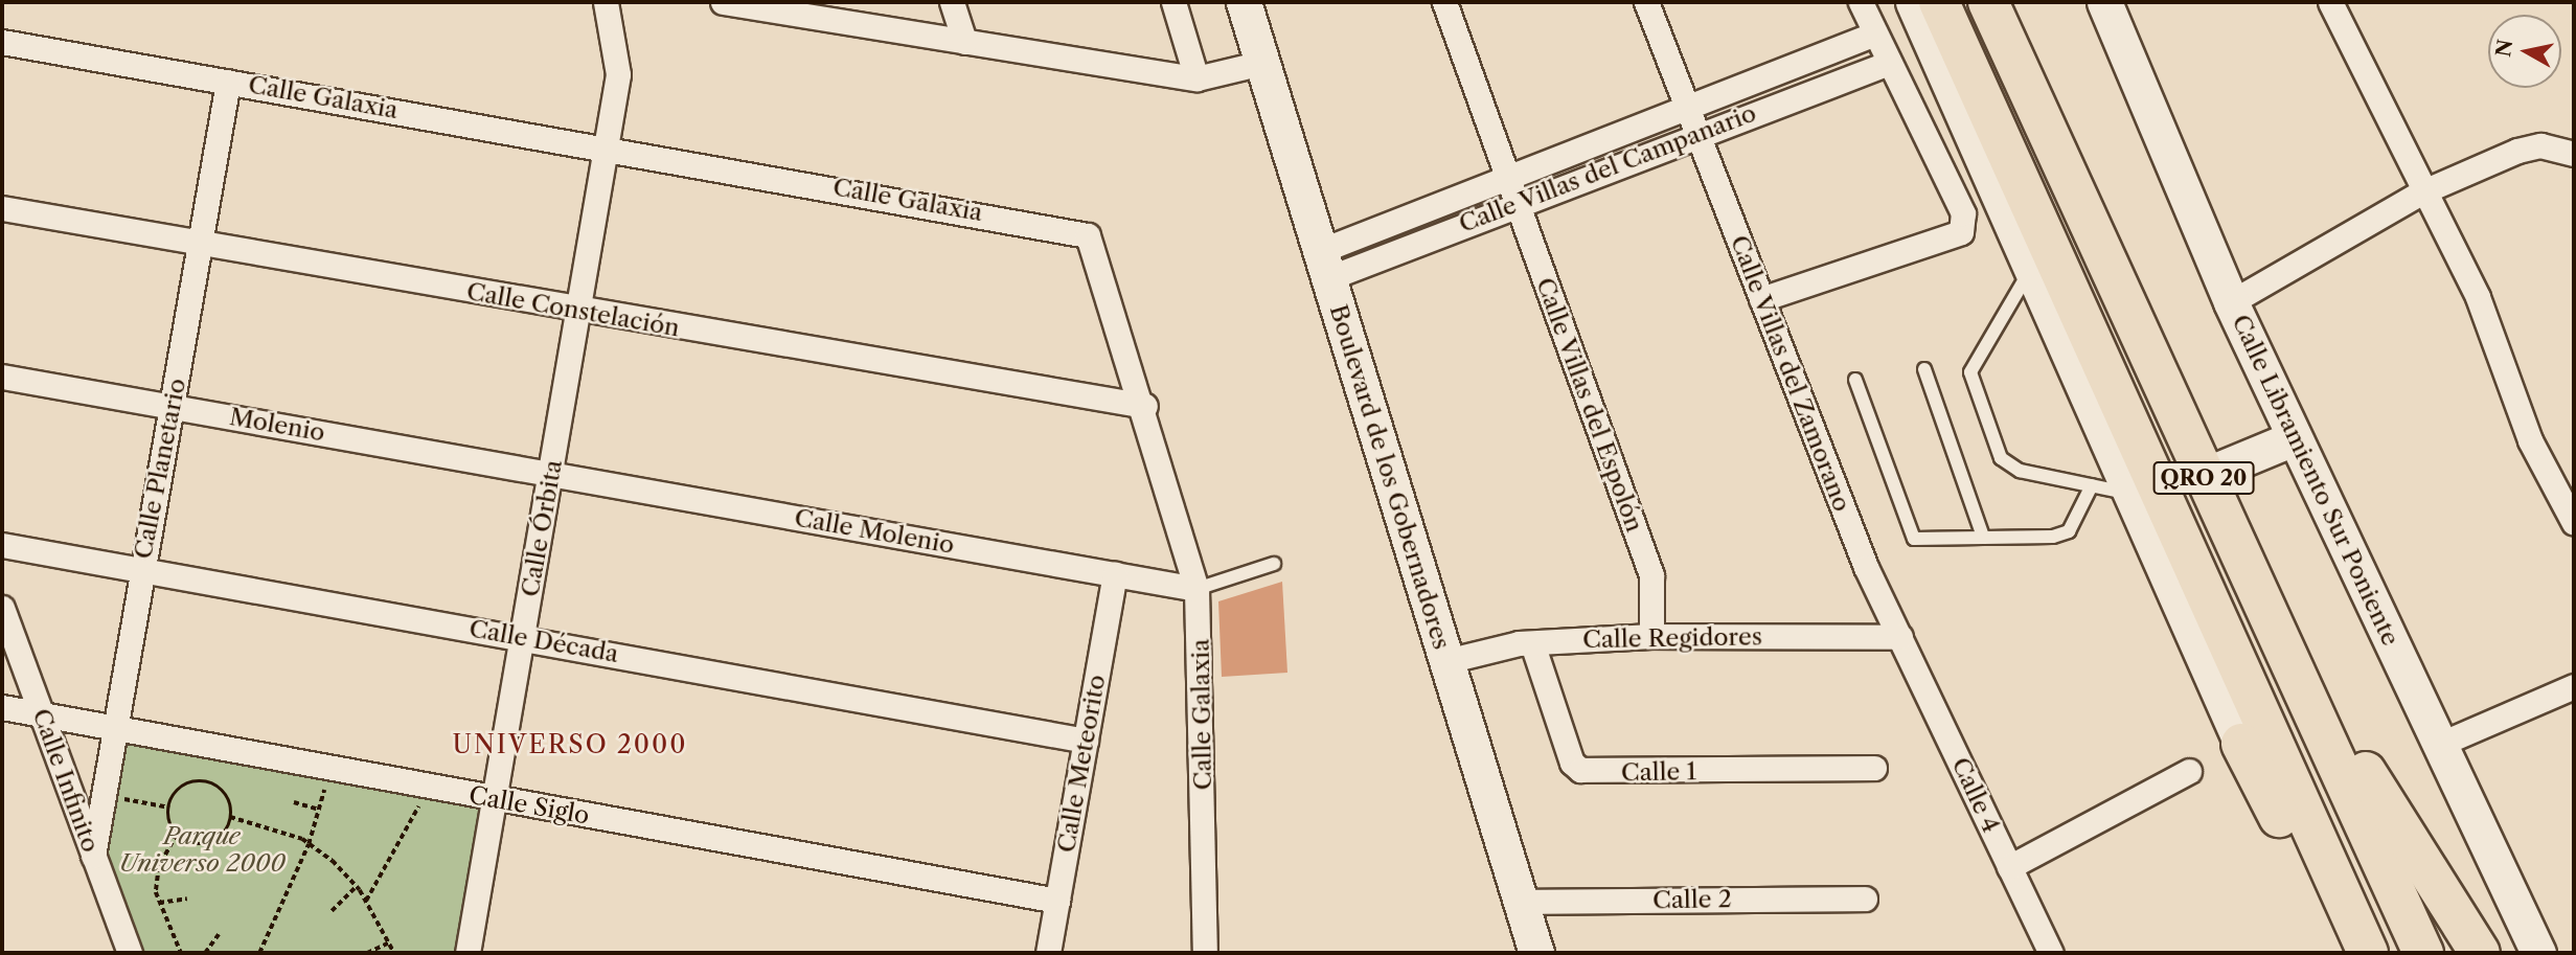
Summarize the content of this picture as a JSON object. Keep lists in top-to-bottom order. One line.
{"streets":{"highway":["QRO 20"],"street":["Calle Galaxia","Calle Villas del Campanario","Calle Constelación","Calle Villas del Zamorano","Calle Villas del Espolón","Molenio","Calle Planetario","Boulevard de los Gobernadores","Calle Libramiento Sur Poniente","Calle Órbita","Calle Molenio","Calle Regidores","Calle Década","Calle Meteorito","Calle 1","Calle Infinito","Calle 4","Calle Siglo","Calle 2"]},"crossings":[["Calle Galaxia","Calle Constelación"],["Calle Galaxia","Calle Planetario"],["Calle Galaxia","Calle Órbita"],["Calle Galaxia","Calle Molenio"],["Calle Villas del Campanario","Calle Villas del Zamorano"],["Calle Villas del Campanario","Calle Villas del Espolón"],["Calle Villas del Campanario","Boulevard de los Gobernadores"],["Calle Constelación","Calle Planetario"],["Calle Constelación","Calle Órbita"],["Calle Villas del Zamorano","Calle Regidores"],["Calle Villas del Zamorano","Calle 4"],["Calle Villas del Espolón","Calle Regidores"],["Molenio","Calle Planetario"],["Molenio","Calle Órbita"],["Molenio","Calle Molenio"],["Calle Planetario","Calle Década"],["Calle Planetario","Calle Infinito"],["Calle Planetario","Calle Siglo"],["Boulevard de los Gobernadores","Calle Regidores"],["Boulevard de los Gobernadores","Calle 2"],["Calle Órbita","Calle Molenio"],["Calle Órbita","Calle Década"],["Calle Órbita","Calle Siglo"],["Calle Molenio","Calle Meteorito"],["Calle Regidores","Calle 1"],["Calle Regidores","Calle 4"],["Calle Década","Calle Meteorito"],["Calle Meteorito","Calle Siglo"],["Calle Infinito","Calle Siglo"]],"districts":["UNIVERSO 2000"],"parks":["Parque Universo 2000"],"north":"left"}
